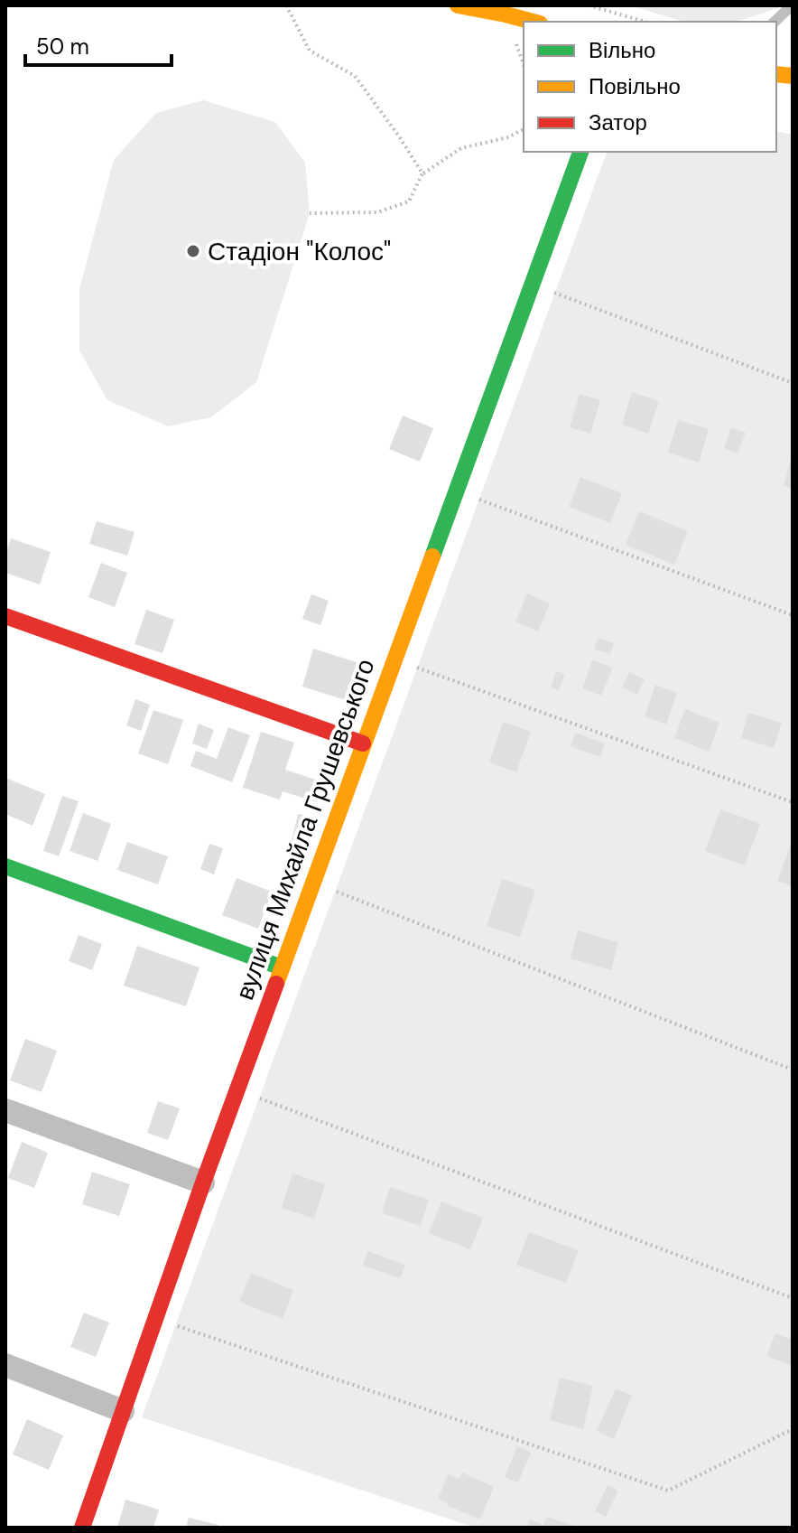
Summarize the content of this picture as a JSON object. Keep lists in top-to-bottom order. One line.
{"streets":{"street":["вулиця Михайла Грушевського"]},"places":["Стадіон \"Колос\""],"legend":["Вільно","Повільно","Затор"],"scale_bar":"50 m"}
